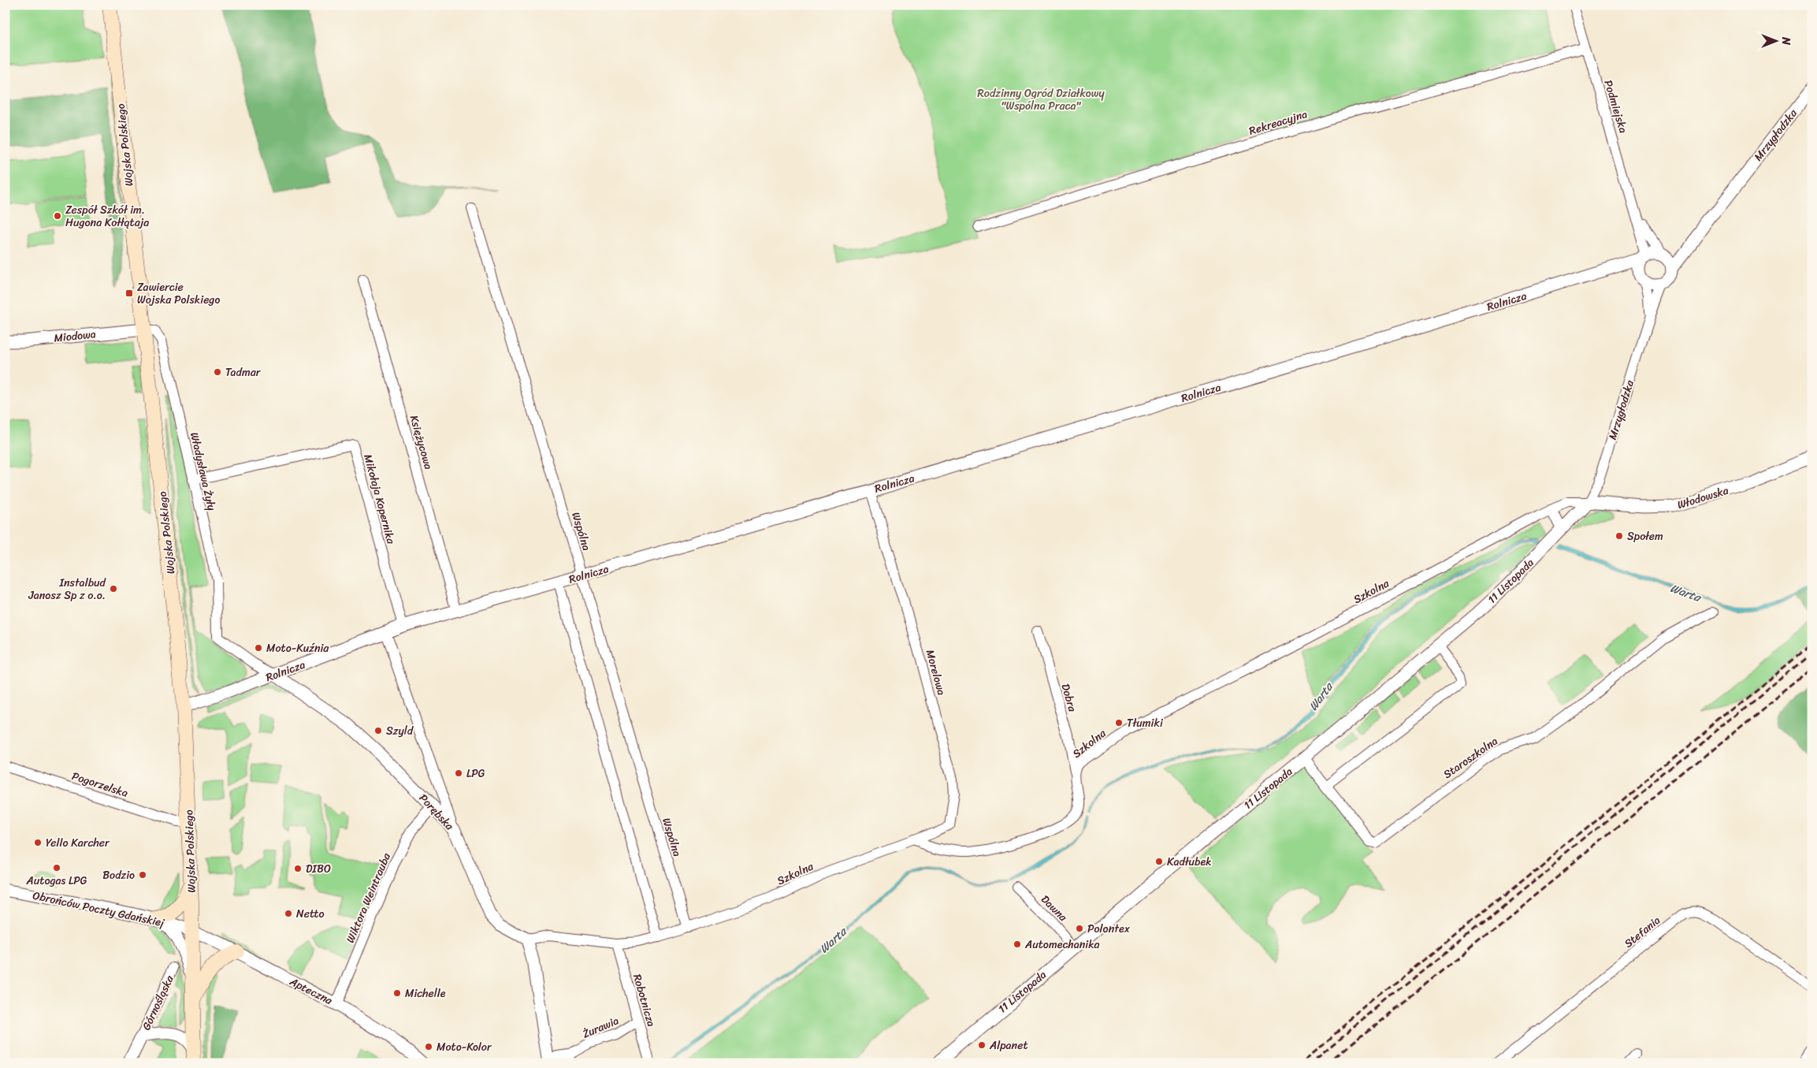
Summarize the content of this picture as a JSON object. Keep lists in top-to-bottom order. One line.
{"streets":{"main road":["Wojska Polskiego"],"street":["Podmiejska","Rekreacyjna","Mrzygłodzka","Rolnicza","Miodowa","Księżycowa","Władysława Żyły","Włodowska","Mikołaja Kopernika","Wspólna","11 Listopada","Szkolna","Morelowa","Dobra","Staroszkolna","Pogorzelska","Porębska","Wiktora Weintrauba","Dawna","Obrońców Poczty Gdańskiej","Stefania","Apteczna","Robotnicza","Górnośląska","Żurawia"]},"crossings":[["Podmiejska","Rekreacyjna"],["Podmiejska","Mrzygłodzka"],["Podmiejska","Rolnicza"],["Mrzygłodzka","Rolnicza"],["Mrzygłodzka","Włodowska"],["Mrzygłodzka","11 Listopada"],["Mrzygłodzka","Szkolna"],["Wojska Polskiego","Rolnicza"],["Wojska Polskiego","Miodowa"],["Wojska Polskiego","Władysława Żyły"],["Wojska Polskiego","Pogorzelska"],["Wojska Polskiego","Obrońców Poczty Gdańskiej"],["Wojska Polskiego","Apteczna"],["Rolnicza","Księżycowa"],["Rolnicza","Mikołaja Kopernika"],["Rolnicza","Wspólna"],["Rolnicza","Morelowa"],["Rolnicza","Porębska"],["Miodowa","Władysława Żyły"],["Władysława Żyły","Mikołaja Kopernika"],["Władysława Żyły","Porębska"],["Włodowska","11 Listopada"],["Włodowska","Szkolna"],["Wspólna","Szkolna"],["11 Listopada","Szkolna"],["11 Listopada","Staroszkolna"],["11 Listopada","Dawna"],["Szkolna","Morelowa"],["Szkolna","Dobra"],["Szkolna","Porębska"],["Szkolna","Robotnicza"],["Porębska","Wiktora Weintrauba"],["Wiktora Weintrauba","Apteczna"],["Obrońców Poczty Gdańskiej","Apteczna"],["Robotnicza","Żurawia"]],"water":["Warta"],"parks":["Rodzinny Ogród Działkowy \"Wspólna Praca\""],"places":{"other":["Zespół Szkół im. Hugona Kołłątaja","Tadmar","Społem","Instalbud Janosz Sp z o.o.","Moto-Kuźnia","Tłumiki","Szyld","LPG","Yello Karcher","Kadłubek","Autogas LPG","DIBO","Bodzio","Netto","Polontex","Automechanika","Michelle","Alpanet","Moto-Kolor"],"transit":["Zawiercie Wojska Polskiego"]},"north":"right"}
